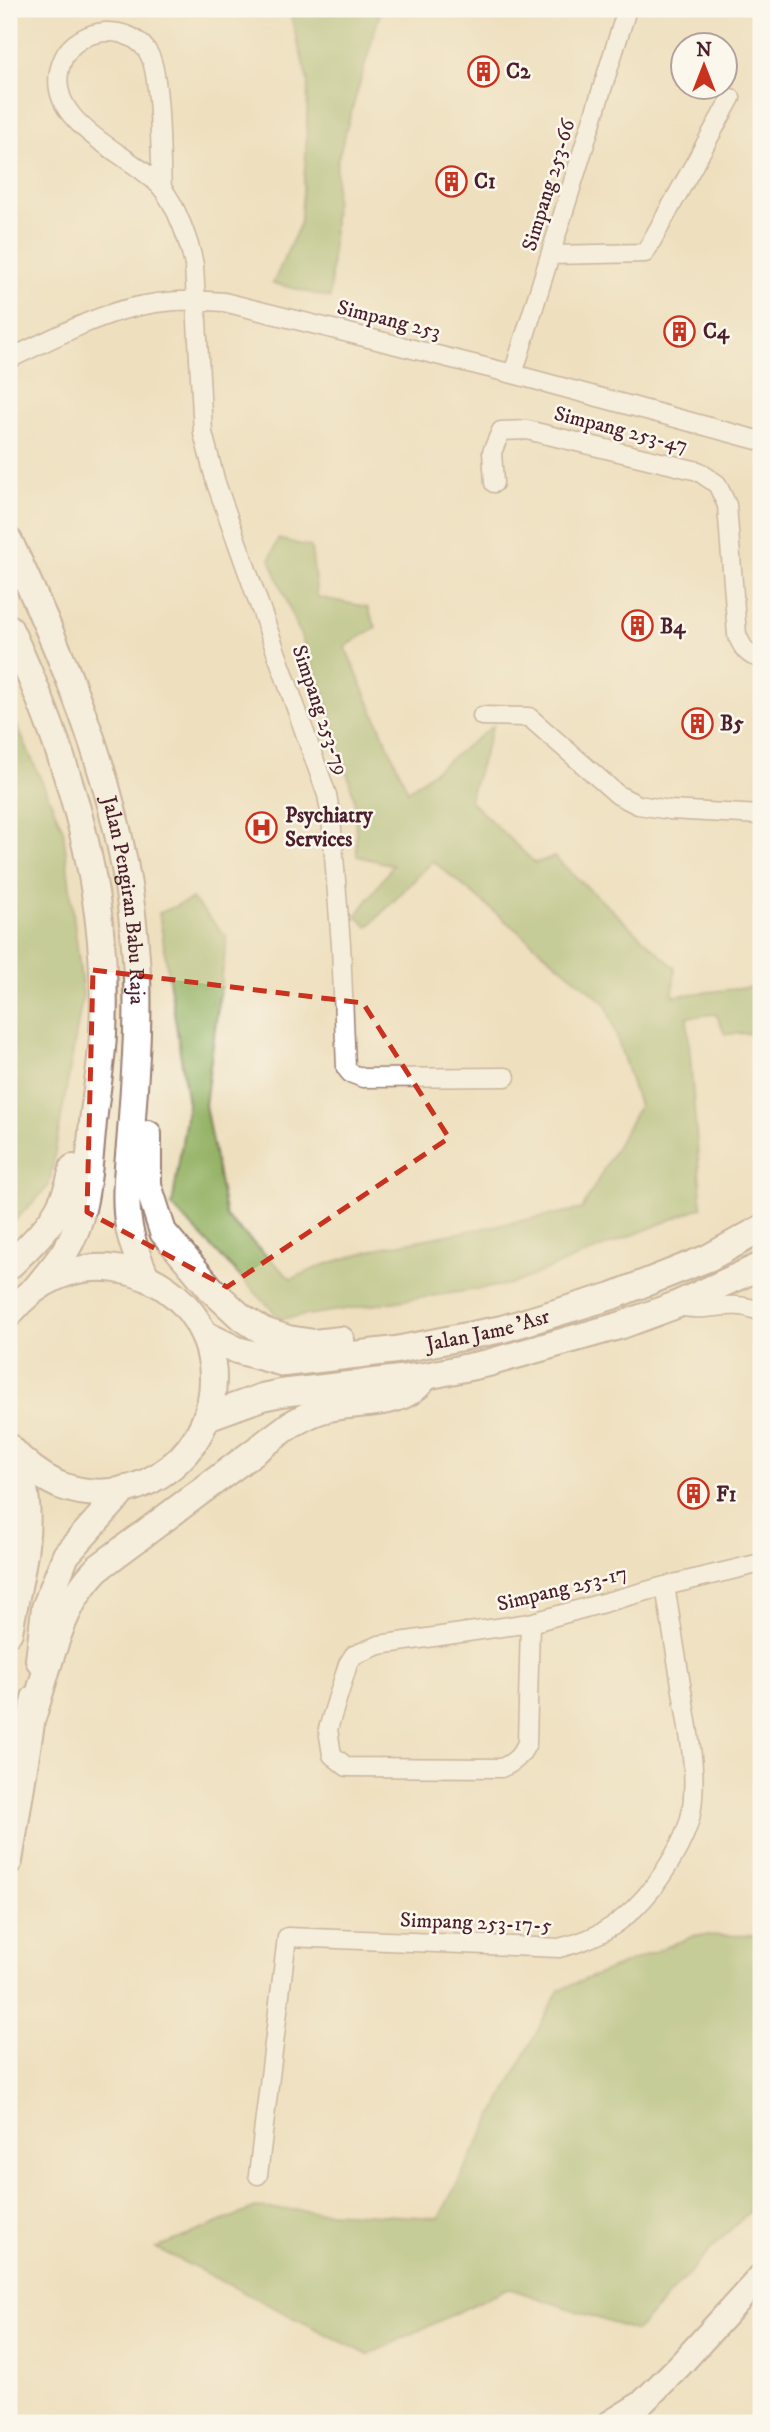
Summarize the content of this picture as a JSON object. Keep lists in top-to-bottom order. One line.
{"streets":{"main road":["Jalan Pengiran Babu Raja","Jalan Jame 'Asr"],"street":["Simpang 253-66","Simpang 253","Simpang 253-47","Simpang 253-79","Simpang 253-17","Simpang 253-17-5"]},"crossings":[["Simpang 253-66","Simpang 253"],["Simpang 253","Simpang 253-79"],["Simpang 253-17","Simpang 253-17-5"]],"places":{"building":["C2","C1","C4","B4","B5","F1"],"hospital":["Psychiatry Services"]},"north":"top"}
